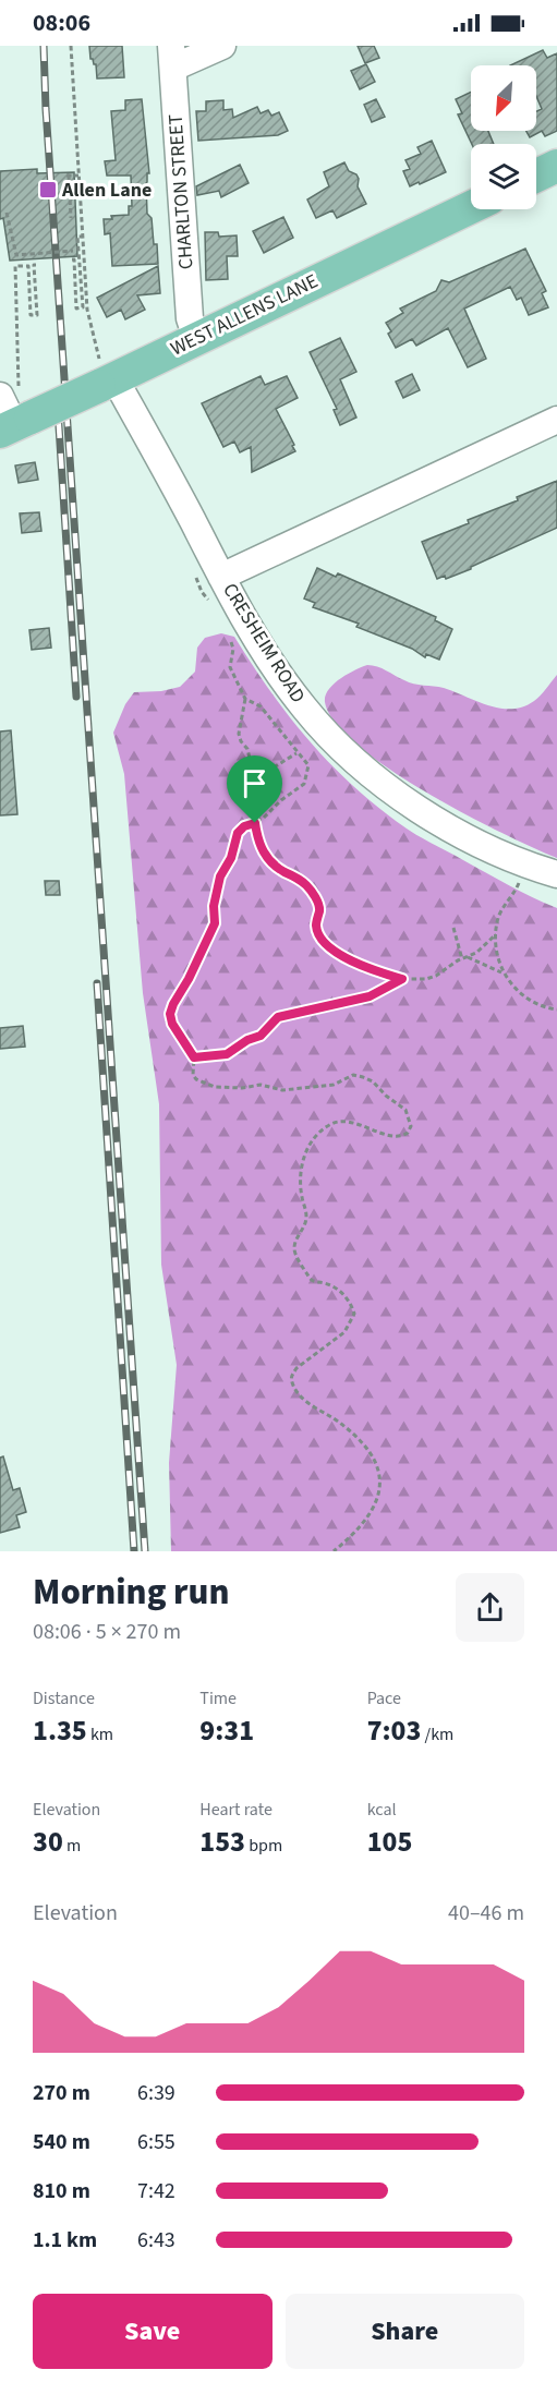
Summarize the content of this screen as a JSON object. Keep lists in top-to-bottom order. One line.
{"streets":{"main road":["WEST ALLENS LANE"],"street":["CHARLTON STREET","CRESHEIM ROAD"]},"crossings":[["CHARLTON STREET","WEST ALLENS LANE"],["WEST ALLENS LANE","CRESHEIM ROAD"]],"places":{"transit":["Allen Lane"]},"north":"bottom left","page":{"status":"08:06","heading":["Morning run","08:06 · 5 × 270 m"],"stats":[["Distance","1.35 km"],["Time","9:31"],["Pace","7:03 /km"],["Elevation","30 m"],["Heart rate","153 bpm"],["kcal","105"]],"chart":["Elevation","40–46 m"],"list":[{"name":"270 m","note":"6:39"},{"name":"540 m","note":"6:55"},{"name":"810 m","note":"7:42"},{"name":"1.1 km","note":"6:43"}],"buttons":["Save","Share"]}}
